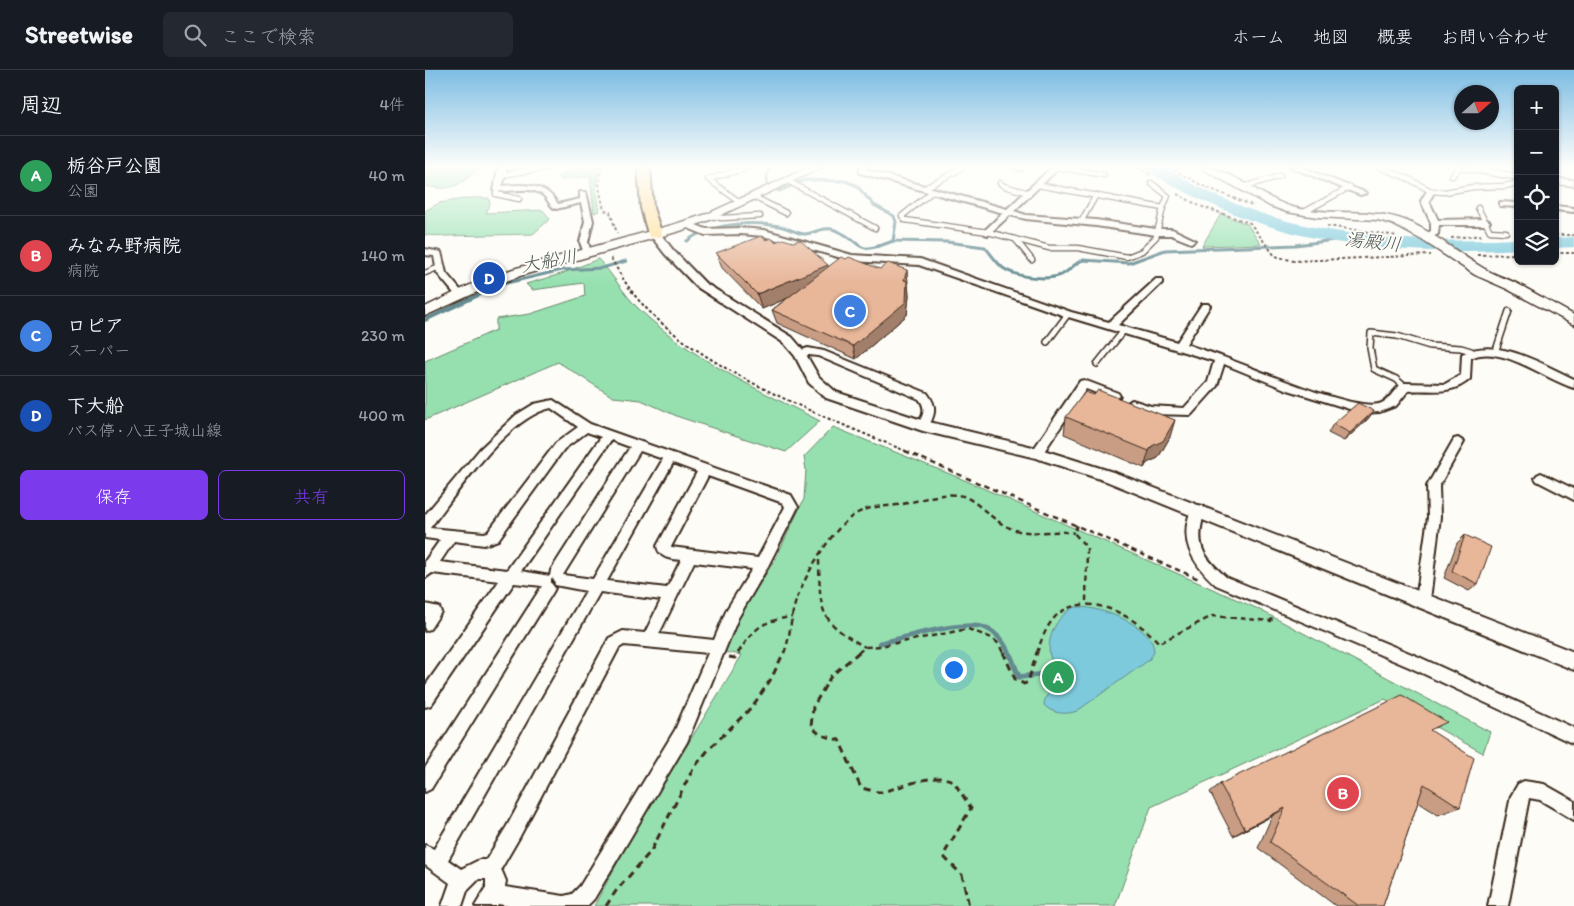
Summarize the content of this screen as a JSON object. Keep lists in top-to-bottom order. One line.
{"water":["湯殿川","大船川"],"north":"right","page":{"header":"Streetwise","search":"ここで検索","nav":["ホーム","地図","概要","お問い合わせ"],"heading":["周辺","4件"],"map_buttons":["+","−"],"list":[{"mark":"A","name":"栃谷戸公園","note":"公園","value":"40 m"},{"mark":"B","name":"みなみ野病院","note":"病院","value":"140 m"},{"mark":"C","name":"ロピア","note":"スーパー","value":"230 m"},{"mark":"D","name":"下大船","note":"バス停 · 八王子城山線","value":"400 m"}],"pins":["D","C","A","B"],"buttons":["保存","共有"]}}
